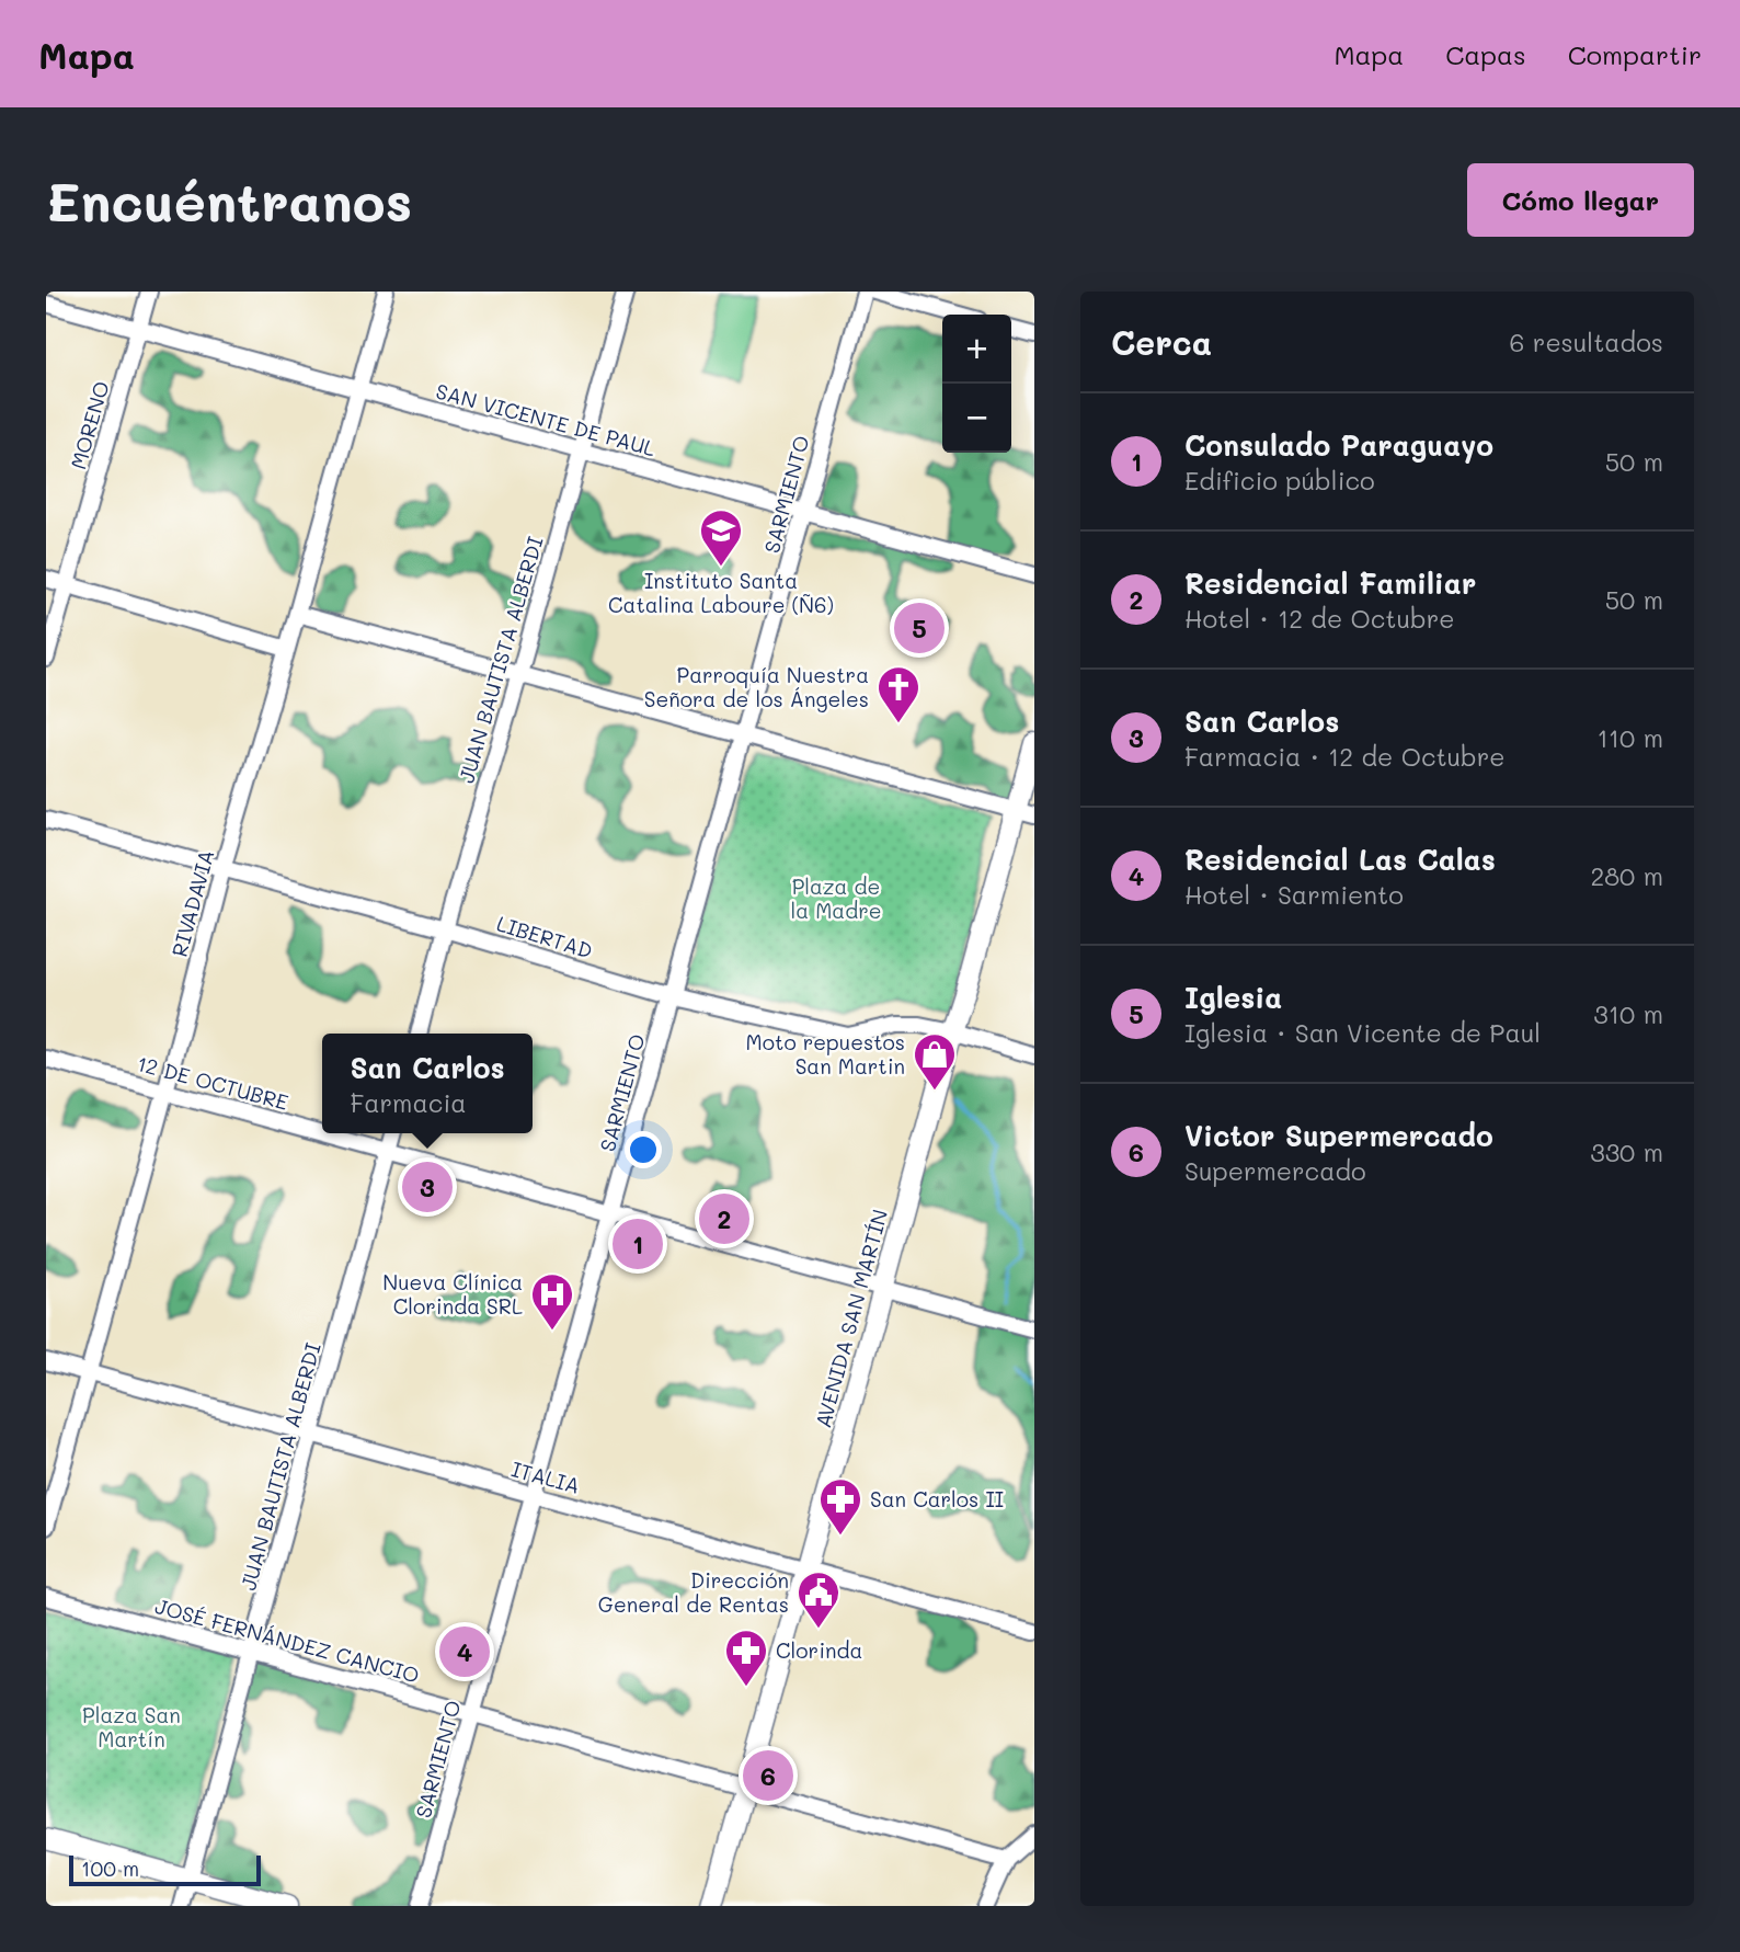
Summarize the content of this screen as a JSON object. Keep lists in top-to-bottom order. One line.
{"streets":{"main road":["AVENIDA SAN MARTÍN"],"street":["SAN VICENTE DE PAUL","MORENO","SARMIENTO","JUAN BAUTISTA ALBERDI","RIVADAVIA","LIBERTAD","12 DE OCTUBRE","ITALIA","JOSÉ FERNÁNDEZ CANCIO"]},"crossings":[["SAN VICENTE DE PAUL","MORENO"],["SAN VICENTE DE PAUL","SARMIENTO"],["SAN VICENTE DE PAUL","JUAN BAUTISTA ALBERDI"],["SAN VICENTE DE PAUL","RIVADAVIA"],["SARMIENTO","LIBERTAD"],["SARMIENTO","12 DE OCTUBRE"],["SARMIENTO","ITALIA"],["SARMIENTO","JOSÉ FERNÁNDEZ CANCIO"],["JUAN BAUTISTA ALBERDI","LIBERTAD"],["JUAN BAUTISTA ALBERDI","12 DE OCTUBRE"],["JUAN BAUTISTA ALBERDI","ITALIA"],["JUAN BAUTISTA ALBERDI","JOSÉ FERNÁNDEZ CANCIO"],["RIVADAVIA","LIBERTAD"],["RIVADAVIA","12 DE OCTUBRE"],["RIVADAVIA","ITALIA"],["LIBERTAD","AVENIDA SAN MARTÍN"],["12 DE OCTUBRE","AVENIDA SAN MARTÍN"],["AVENIDA SAN MARTÍN","ITALIA"],["AVENIDA SAN MARTÍN","JOSÉ FERNÁNDEZ CANCIO"]],"parks":["Plaza de la Madre","Plaza San Martín"],"places":{"school or university":["Instituto Santa Catalina Laboure (Ñ6)"],"church":["Parroquía Nuestra Señora de los Ángeles"],"shop":["Moto repuestos San Martin"],"hospital":["Nueva Clínica Clorinda SRL"],"pharmacy":["San Carlos II","Clorinda"],"public building":["Dirección General de Rentas"]},"scale_bar":"100 m","page":{"header":"Mapa","nav":["Mapa","Capas","Compartir"],"buttons":"Cómo llegar","title":"Encuéntranos","heading":["Cerca","6 resultados"],"map_buttons":["+","−"],"list":[{"mark":"1","name":"Consulado Paraguayo","note":"Edificio público","value":"50 m"},{"mark":"2","name":"Residencial Familiar","note":"Hotel · 12 de Octubre","value":"50 m"},{"mark":"3","name":"San Carlos","note":"Farmacia · 12 de Octubre","value":"110 m"},{"mark":"4","name":"Residencial Las Calas","note":"Hotel · Sarmiento","value":"280 m"},{"mark":"5","name":"Iglesia","note":"Iglesia · San Vicente de Paul","value":"310 m"},{"mark":"6","name":"Victor Supermercado","note":"Supermercado","value":"330 m"}],"pins":["5","3","2","1","4","6"],"popup":["San Carlos","Farmacia"],"scale":"100 m"}}
